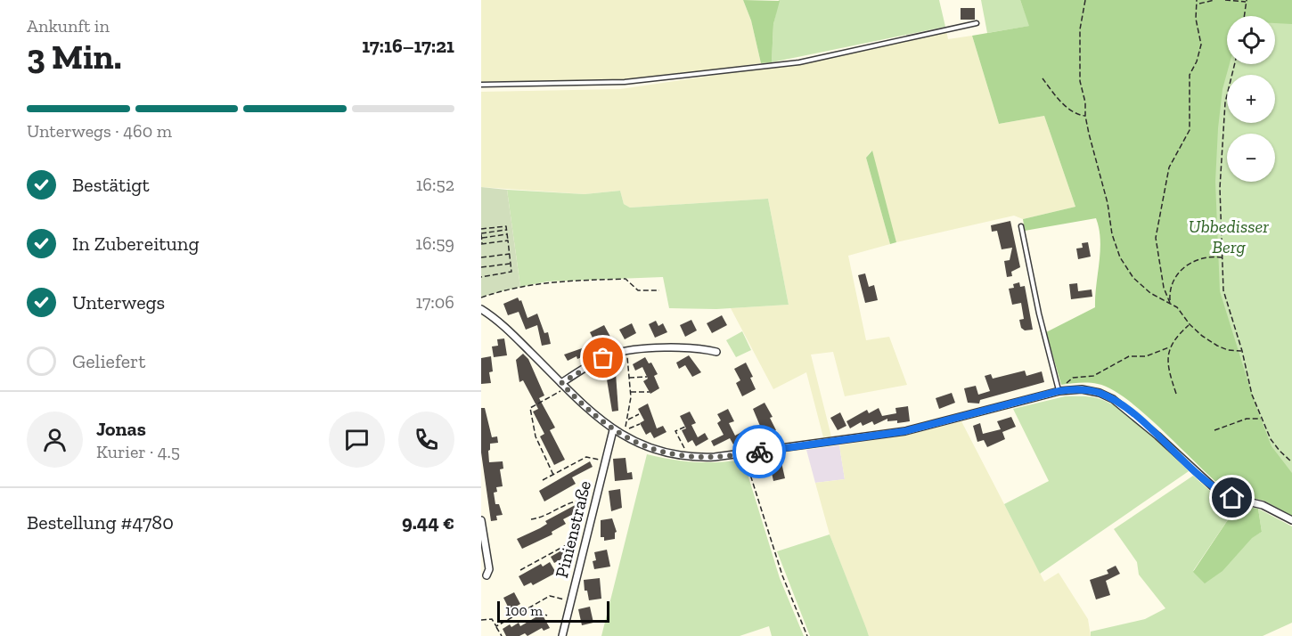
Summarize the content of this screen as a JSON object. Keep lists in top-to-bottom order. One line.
{"streets":{"street":["Pinienstraße"]},"parks":["Ubbedisser Berg"],"scale_bar":"100 m","page":{"heading":["3 Min.","Ankunft in","17:16–17:21"],"panel":["Jonas","Kurier · 4.5","Bestellung #4780","9.44 €"],"map_buttons":["+","−"],"bar":"Unterwegs · 460 m","list":[["Bestätigt","16:52"],["In Zubereitung","16:59"],["Unterwegs","17:06"],"Geliefert"],"scale":"100 m"}}
